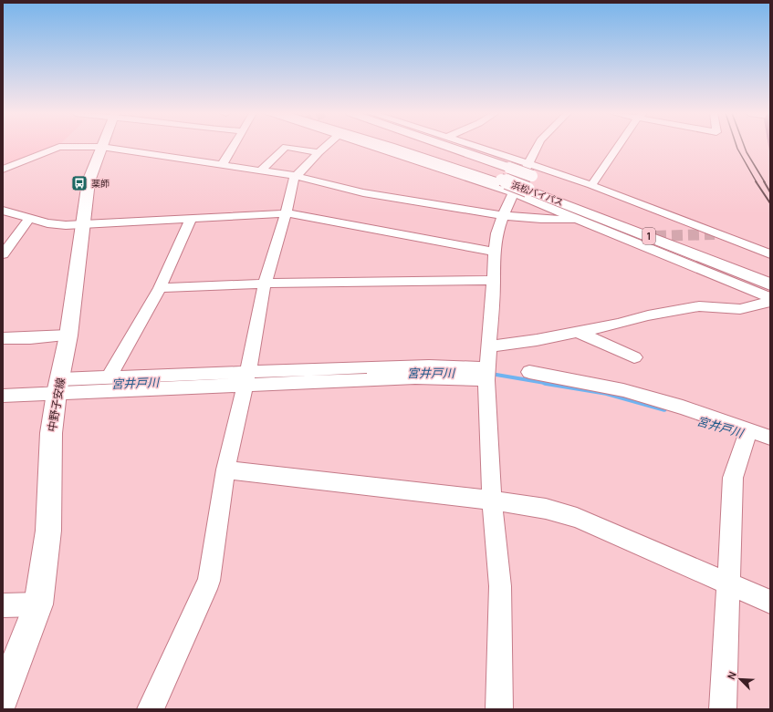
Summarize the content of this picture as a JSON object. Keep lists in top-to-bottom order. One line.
{"streets":{"highway":["浜松バイパス","1"],"main road":["中野子安線"]},"water":["宮井戸川"],"places":{"bus stop":["薬師"]},"north":"top left"}
